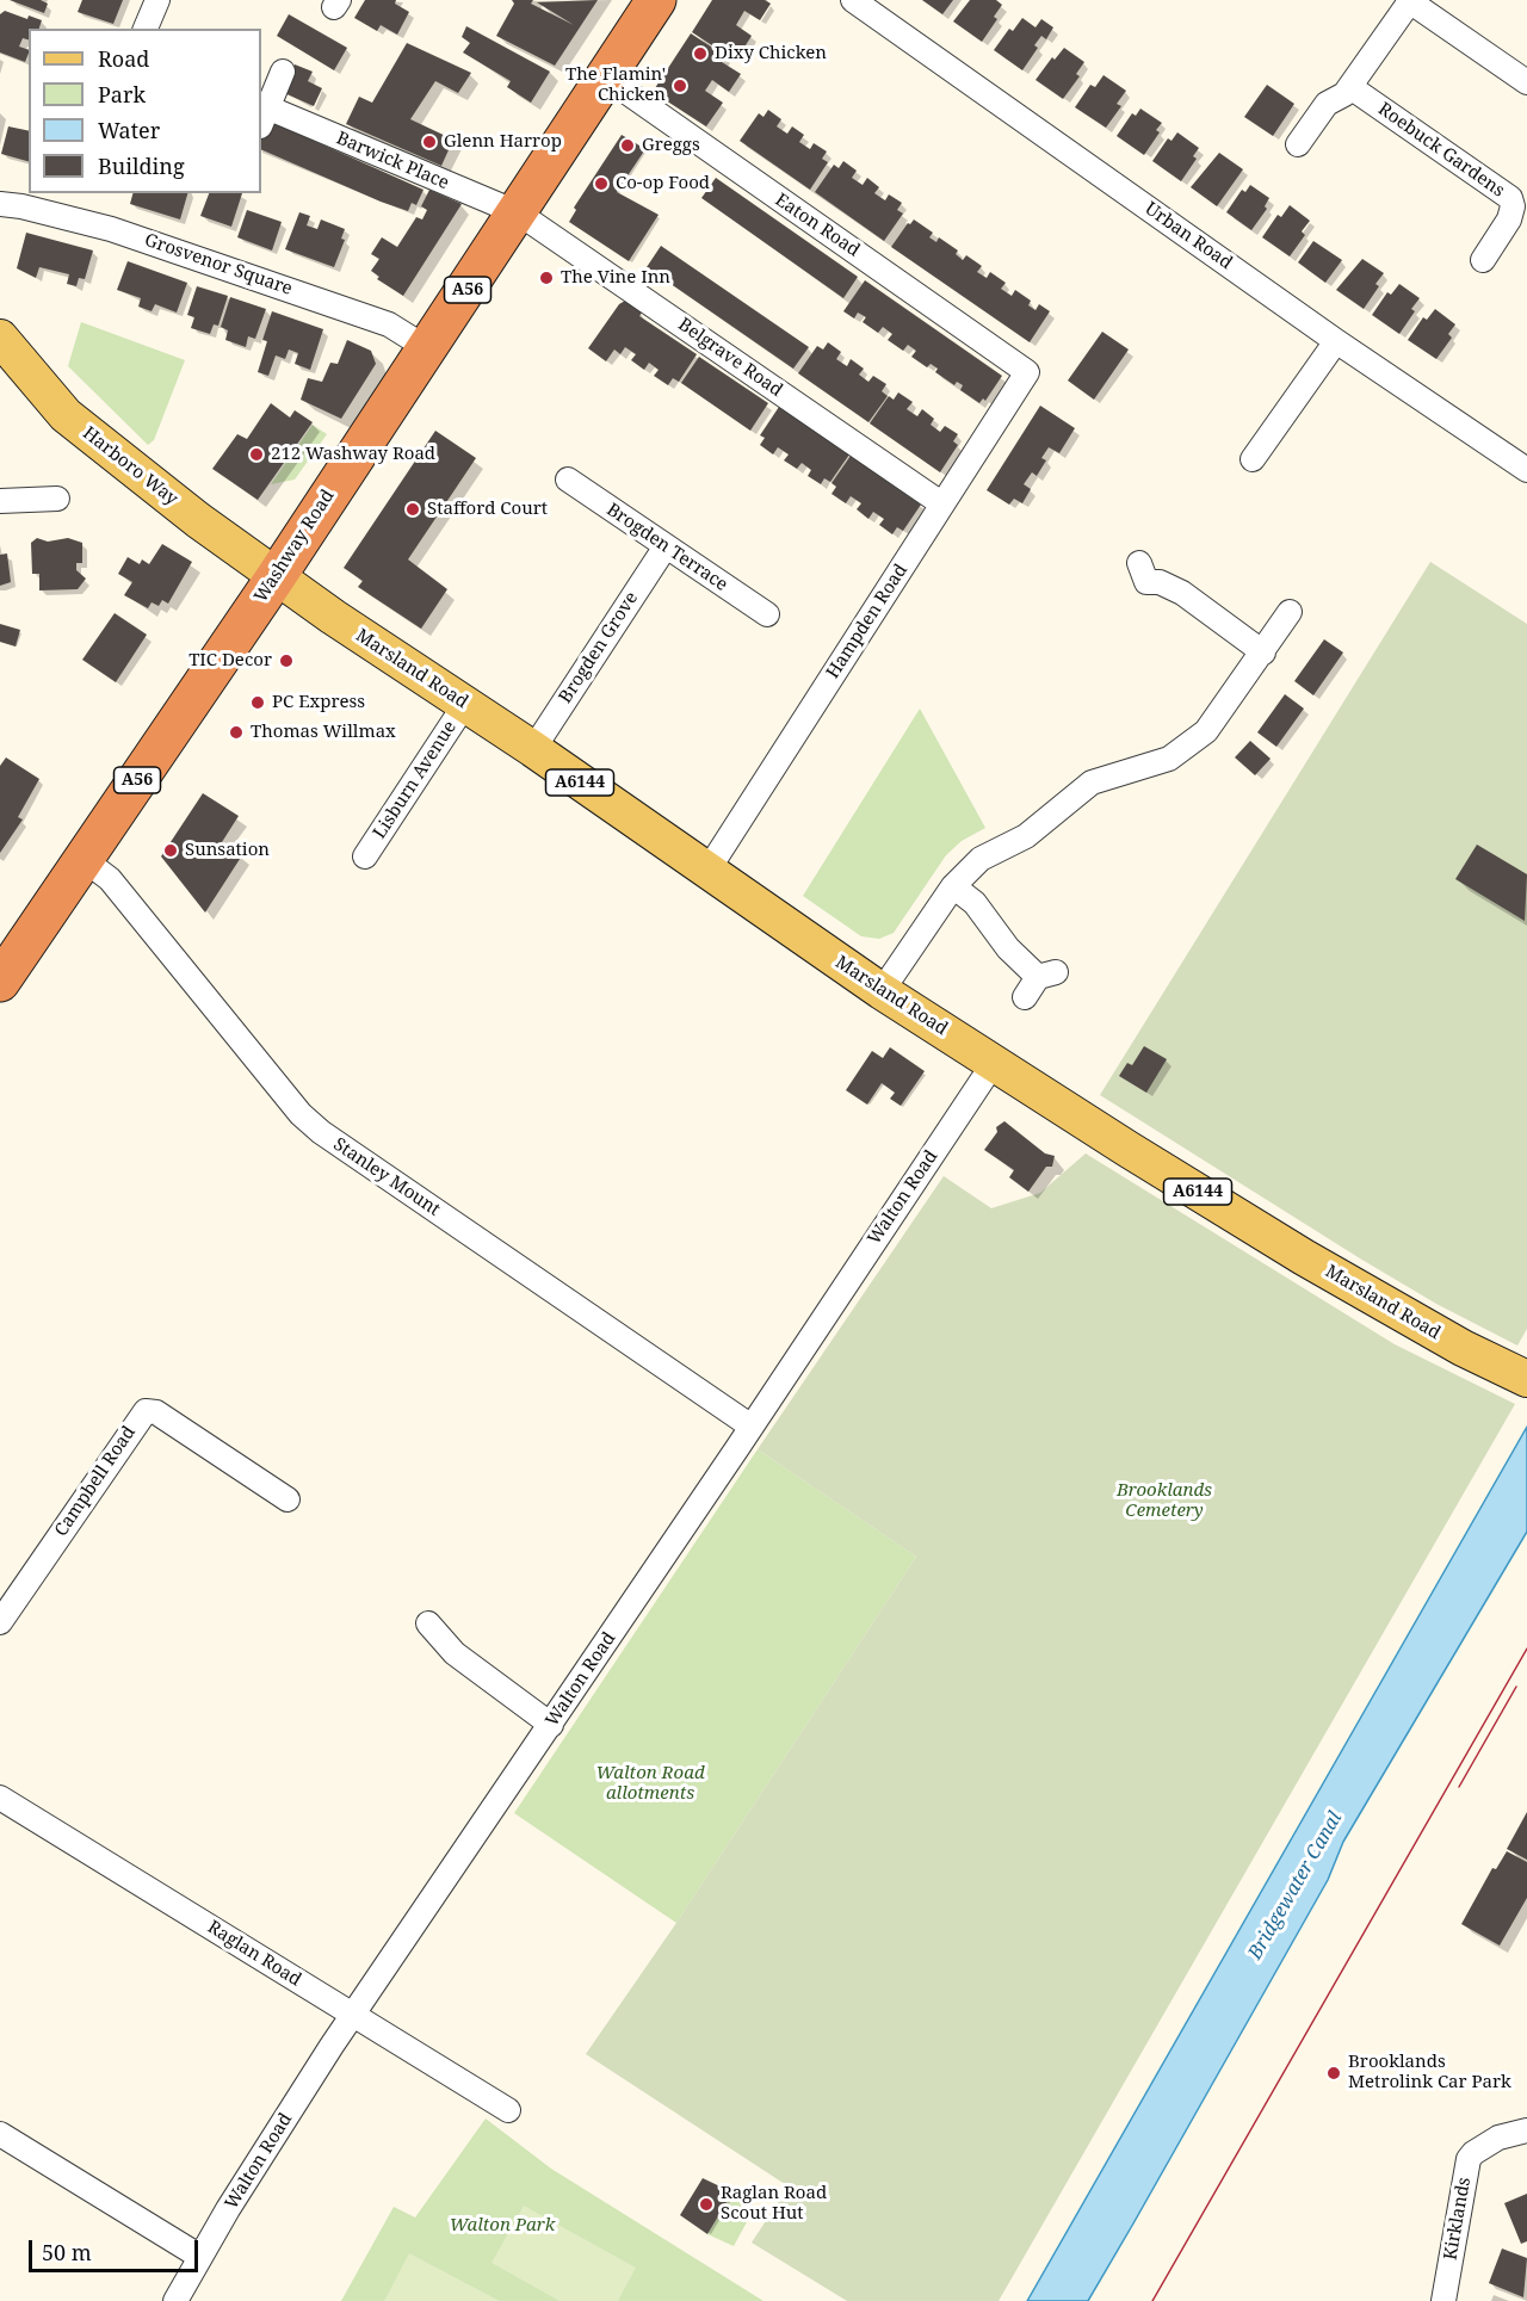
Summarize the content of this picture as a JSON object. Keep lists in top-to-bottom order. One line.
{"streets":{"highway":["A56","Washway Road"],"main road":["Harboro Way","Marsland Road","A6144"],"street":["Roebuck Gardens","Barwick Place","Eaton Road","Urban Road","Grosvenor Square","Belgrave Road","Brogden Terrace","Hampden Road","Brogden Grove","Lisburn Avenue","Stanley Mount","Walton Road","Campbell Road","Raglan Road","Kirklands"]},"crossings":[["Barwick Place","Belgrave Road"],["Barwick Place","Washway Road"],["Eaton Road","Washway Road"],["Eaton Road","Hampden Road"],["Grosvenor Square","Washway Road"],["Belgrave Road","Washway Road"],["Belgrave Road","Hampden Road"],["Harboro Way","Washway Road"],["Harboro Way","Marsland Road"],["Washway Road","Marsland Road"],["Washway Road","Stanley Mount"],["Brogden Terrace","Brogden Grove"],["Hampden Road","Marsland Road"],["Brogden Grove","Marsland Road"],["Marsland Road","Lisburn Avenue"],["Marsland Road","Walton Road"],["Stanley Mount","Walton Road"],["Walton Road","Raglan Road"]],"water":["Bridgewater Canal"],"parks":["Brooklands Cemetery","Walton Road allotments","Walton Park"],"places":["Dixy Chicken","The Flamin' Chicken","Glenn Harrop","Greggs","Co-op Food","The Vine Inn","212 Washway Road","Stafford Court","TIC Decor","PC Express","Thomas Willmax","Sunsation","Brooklands Metrolink Car Park","Raglan Road Scout Hut"],"legend":["Road","Park","Water","Building"],"scale_bar":"50 m"}
